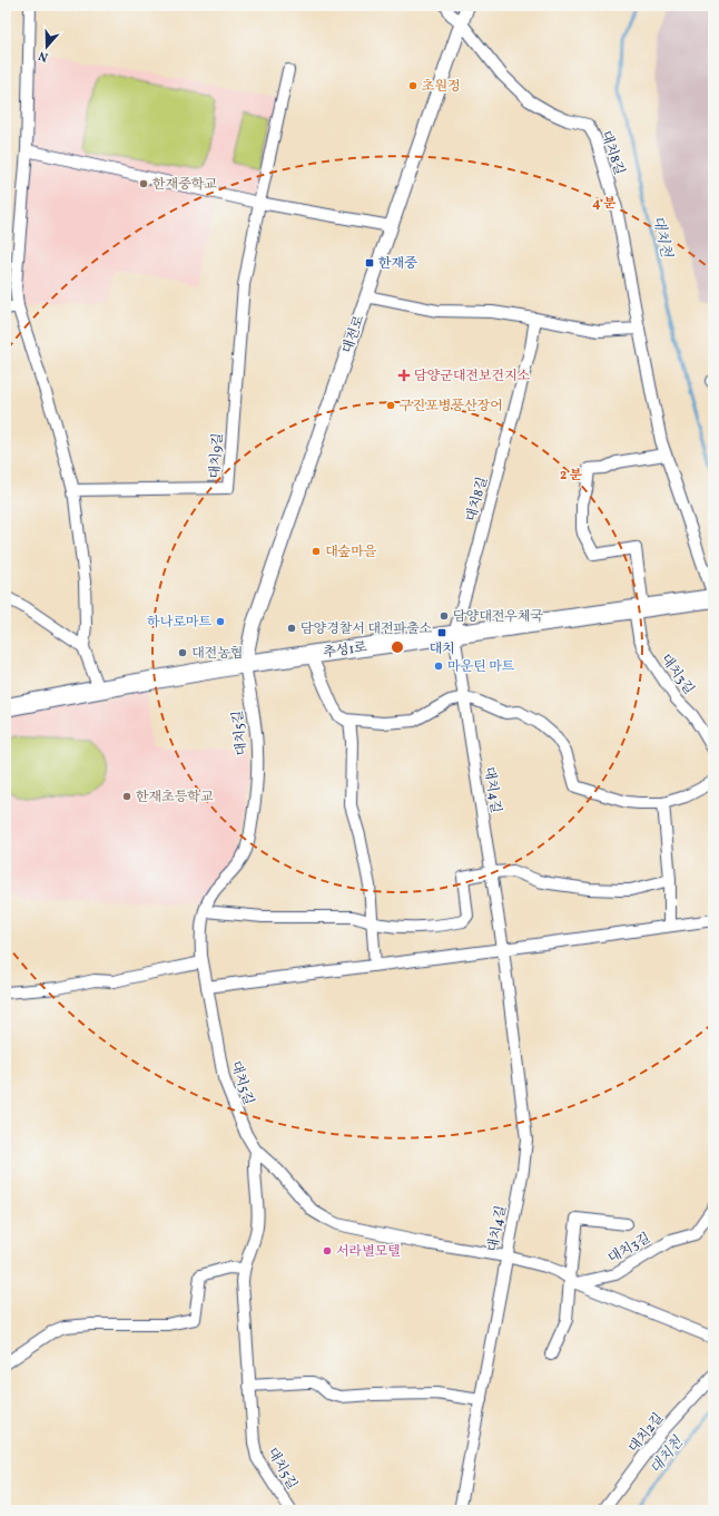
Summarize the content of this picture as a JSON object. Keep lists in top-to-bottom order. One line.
{"streets":{"main road":["추성1로"],"street":["대치8길","대전로","대치9길","대치3길","대치5길","대치4길","대치2길"]},"crossings":[["대치8길","대전로"],["대치8길","추성1로"],["대치8길","대치3길"],["대치8길","대치4길"],["대전로","추성1로"],["대전로","대치5길"],["추성1로","대치3길"],["추성1로","대치5길"],["추성1로","대치4길"]],"water":["대치천"],"places":{"other":["초원정","한재중학교","구진포병풍산장어","대숲마을","담양대전우체국","하나로마트","담양경찰서 대전파출소","대전농협","마운틴 마트","한재초등학교","서라별모텔"],"transit":["한재중","대치"],"health":["담양군대전보건지소"]},"north":"bottom","rings":["4 분","2 분"]}
